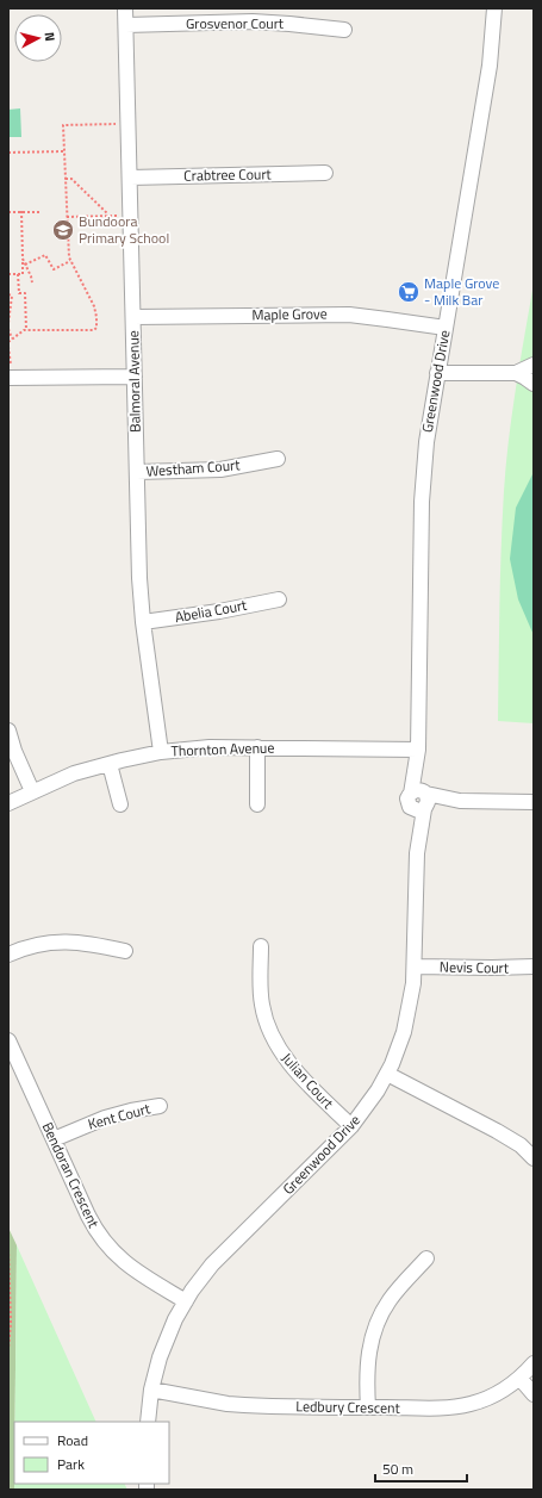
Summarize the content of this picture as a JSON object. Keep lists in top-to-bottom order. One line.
{"streets":{"street":["Grosvenor Court","Crabtree Court","Maple Grove","Balmoral Avenue","Greenwood Drive","Westham Court","Abelia Court","Thornton Avenue","Nevis Court","Julian Court","Kent Court","Bendoran Crescent","Ledbury Crescent"]},"crossings":[["Grosvenor Court","Balmoral Avenue"],["Crabtree Court","Balmoral Avenue"],["Maple Grove","Balmoral Avenue"],["Maple Grove","Greenwood Drive"],["Balmoral Avenue","Westham Court"],["Balmoral Avenue","Abelia Court"],["Balmoral Avenue","Thornton Avenue"],["Greenwood Drive","Thornton Avenue"],["Greenwood Drive","Nevis Court"],["Greenwood Drive","Julian Court"],["Greenwood Drive","Bendoran Crescent"],["Greenwood Drive","Ledbury Crescent"],["Kent Court","Bendoran Crescent"]],"places":{"school or university":["Bundoora Primary School"],"supermarket":["Maple Grove - Milk Bar"]},"legend":["Road","Park"],"scale_bar":"50 m","north":"right"}
